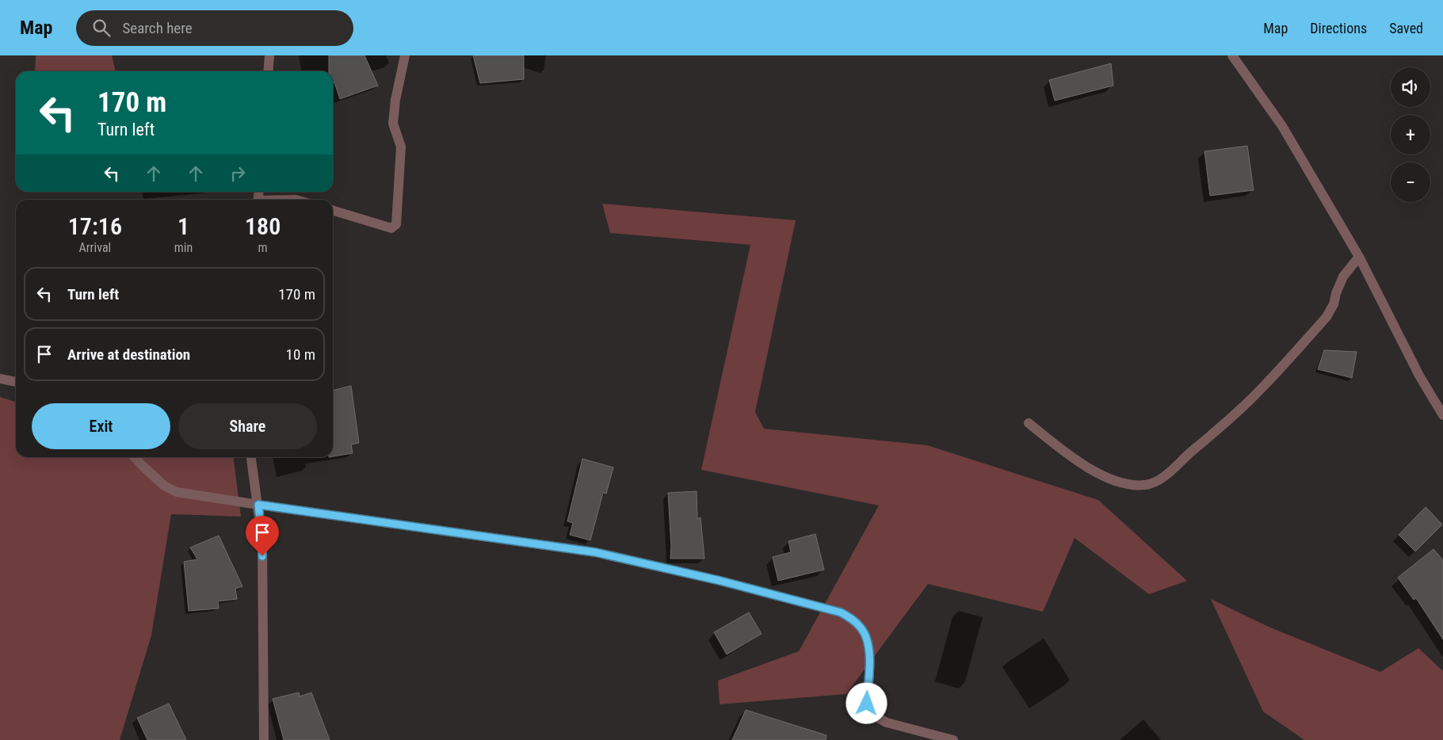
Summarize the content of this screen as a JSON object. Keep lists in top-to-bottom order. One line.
{"page":{"header":"Map","search":"Search here","nav":["Map","Directions","Saved"],"map_buttons":["+","−"],"turn":["170 m","Turn left"],"eta":["17:16","Arrival","1","min","180","m"],"list":[{"name":"Turn left","value":"170 m"},{"name":"Arrive at destination","value":"10 m"}],"buttons":["Exit","Share"]}}
